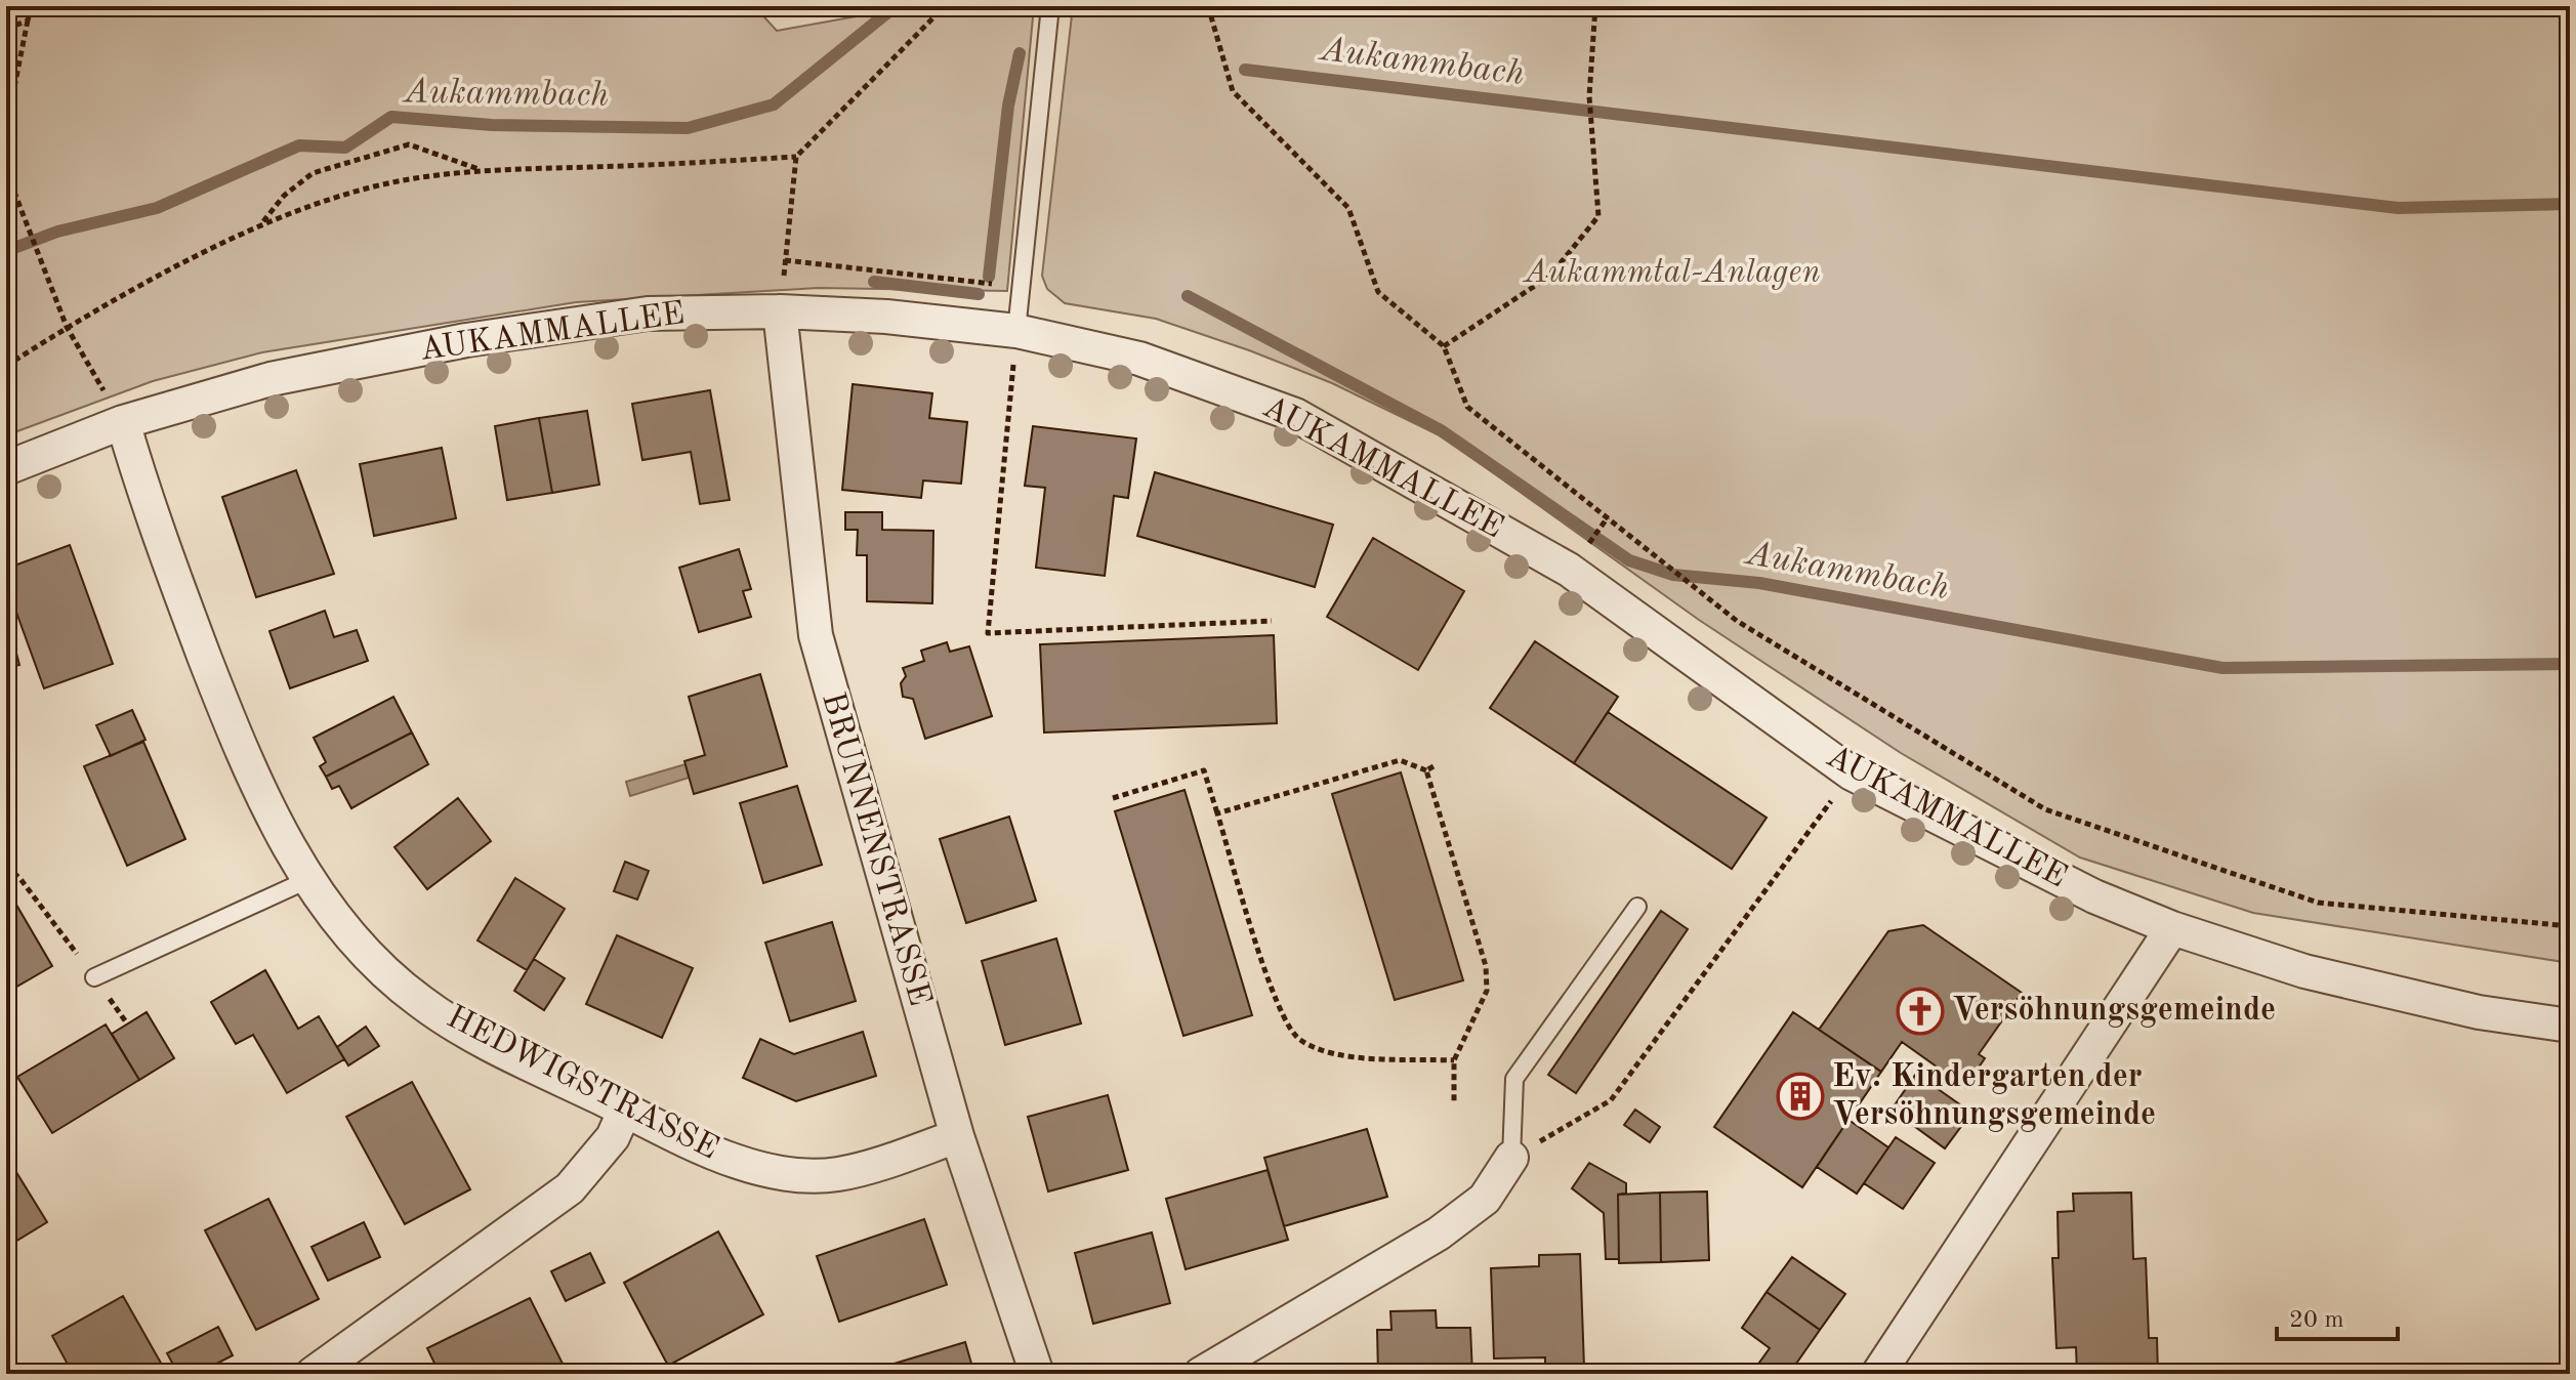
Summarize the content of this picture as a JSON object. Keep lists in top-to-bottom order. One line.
{"streets":{"street":["AUKAMMALLEE","BRUNNENSTRASSE","HEDWIGSTRASSE"]},"crossings":[["AUKAMMALLEE","BRUNNENSTRASSE"],["AUKAMMALLEE","HEDWIGSTRASSE"],["BRUNNENSTRASSE","HEDWIGSTRASSE"]],"water":["Aukammbach"],"parks":["Aukammtal-Anlagen"],"places":{"church":["Versöhnungsgemeinde"],"building":["Ev. Kindergarten der Versöhnungsgemeinde"]},"scale_bar":"20 m"}
